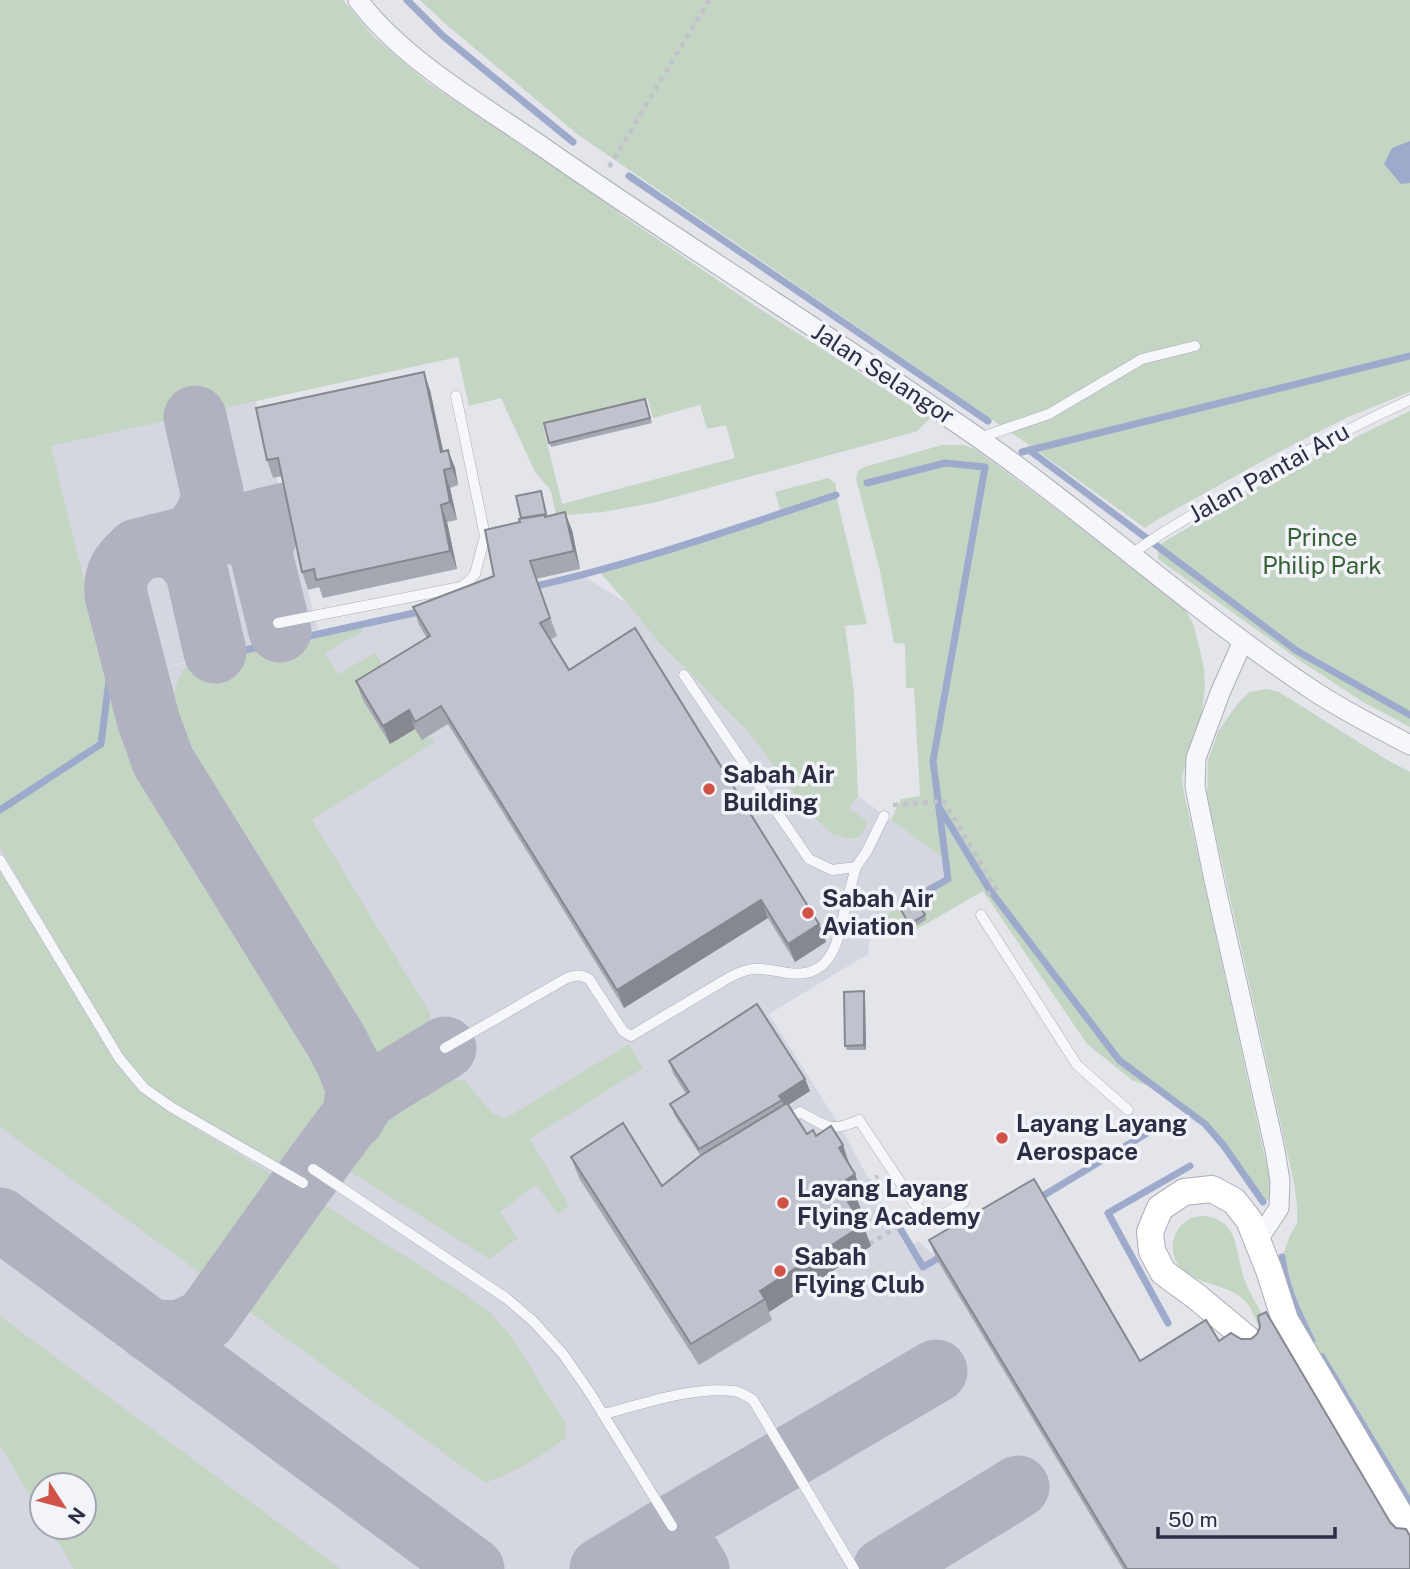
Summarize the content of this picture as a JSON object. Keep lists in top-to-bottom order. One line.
{"streets":{"street":["Jalan Selangor"],"lane":["Jalan Pantai Aru"]},"crossings":[["Jalan Selangor","Jalan Pantai Aru"]],"parks":["Prince Philip Park"],"places":["Sabah Air Building","Sabah Air Aviation","Layang Layang Aerospace","Layang Layang Flying Academy","Sabah Flying Club"],"scale_bar":"50 m","north":"bottom right"}
